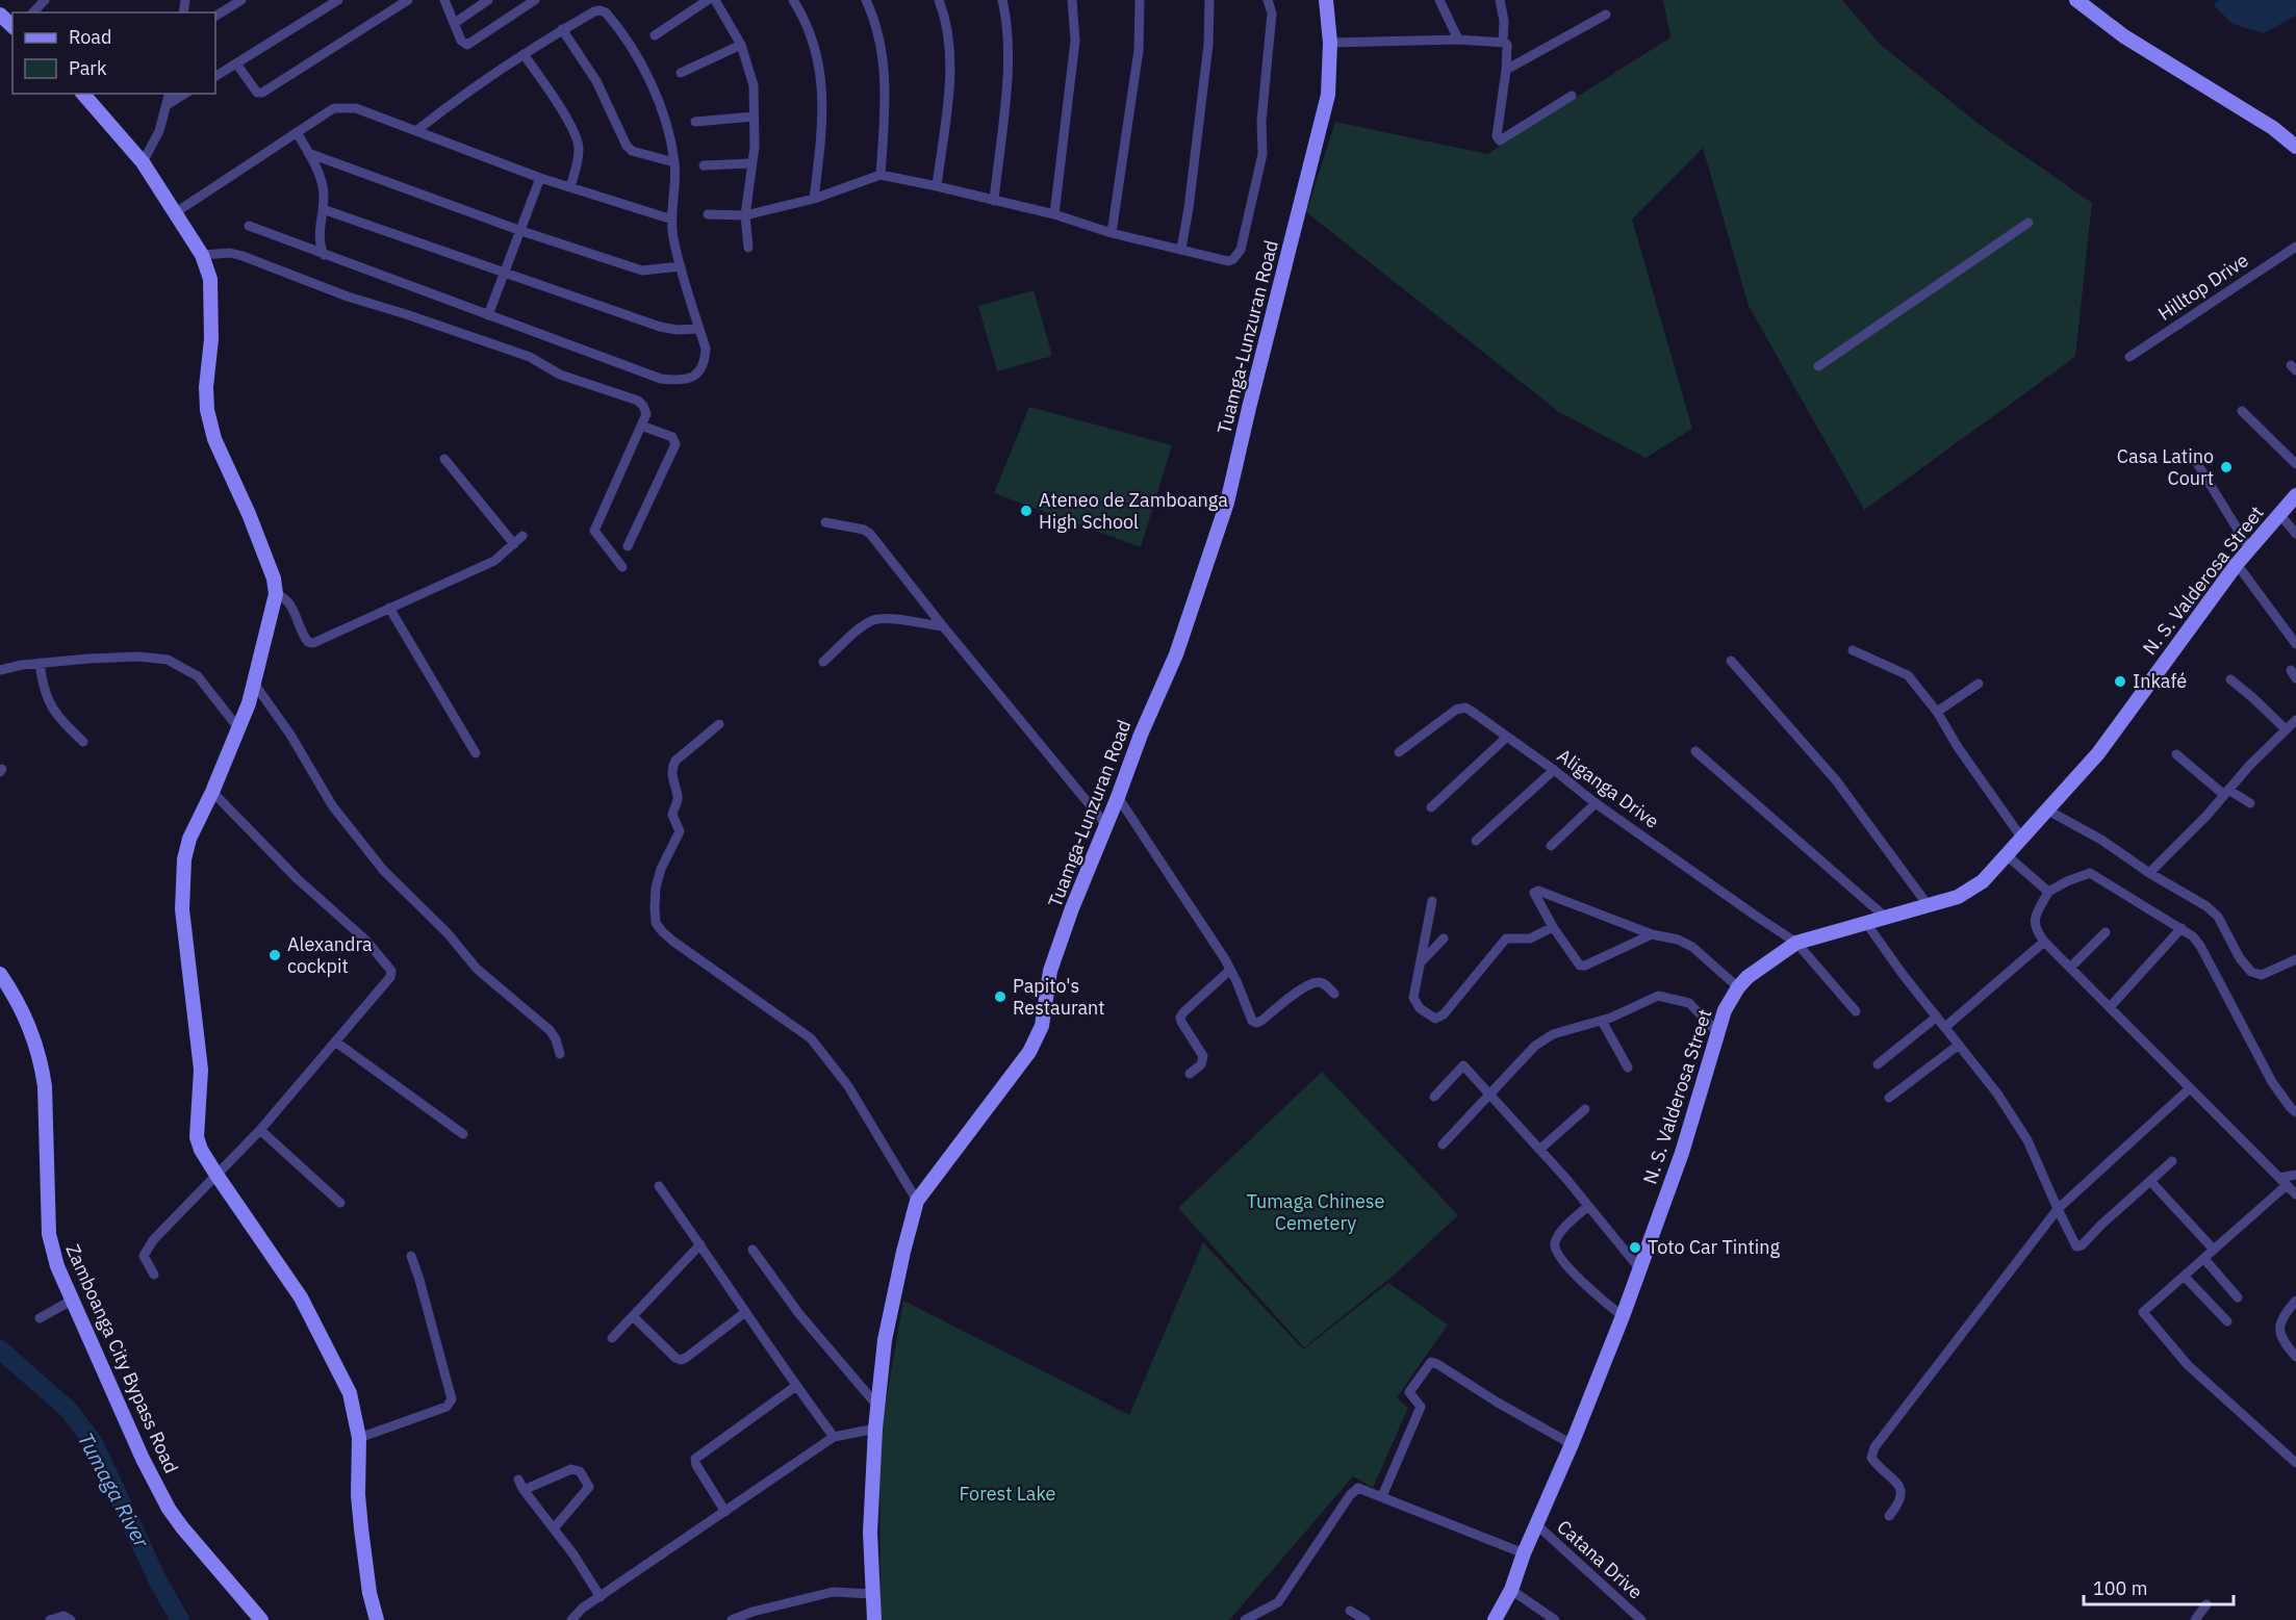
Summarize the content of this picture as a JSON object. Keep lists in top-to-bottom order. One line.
{"streets":{"street":["Hilltop Drive","Tuamga-Lunzuran Road","N. S. Valderosa Street","Aliganga Drive","Zamboanga City Bypass Road","Catana Drive"]},"crossings":[["N. S. Valderosa Street","Aliganga Drive"],["N. S. Valderosa Street","Catana Drive"]],"water":["Tumaga River"],"parks":["Tumaga Chinese Cemetery","Forest Lake"],"places":["Casa Latino Court","Ateneo de Zamboanga High School","Inkafé","Alexandra cockpit","Papito's Restaurant","Toto Car Tinting"],"legend":["Road","Park"],"scale_bar":"100 m"}
